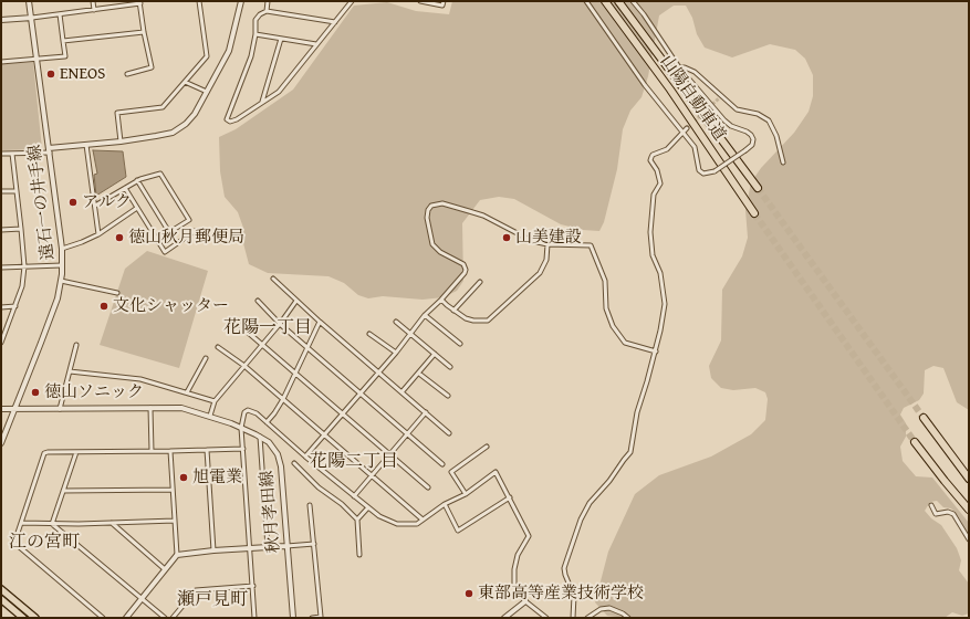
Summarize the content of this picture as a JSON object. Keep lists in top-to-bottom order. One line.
{"streets":{"highway":["山陽自動車道"],"street":["遠石一の井手線","秋月孝田線"]},"crossings":[["遠石一の井手線","秋月孝田線"]],"districts":["花陽一丁目","花陽二丁目","江の宮町","瀬戸見町"],"places":["ENEOS","アルク","徳山秋月郵便局","山美建設","文化シャッター","徳山ソニック","旭電業","東部高等産業技術学校"]}
